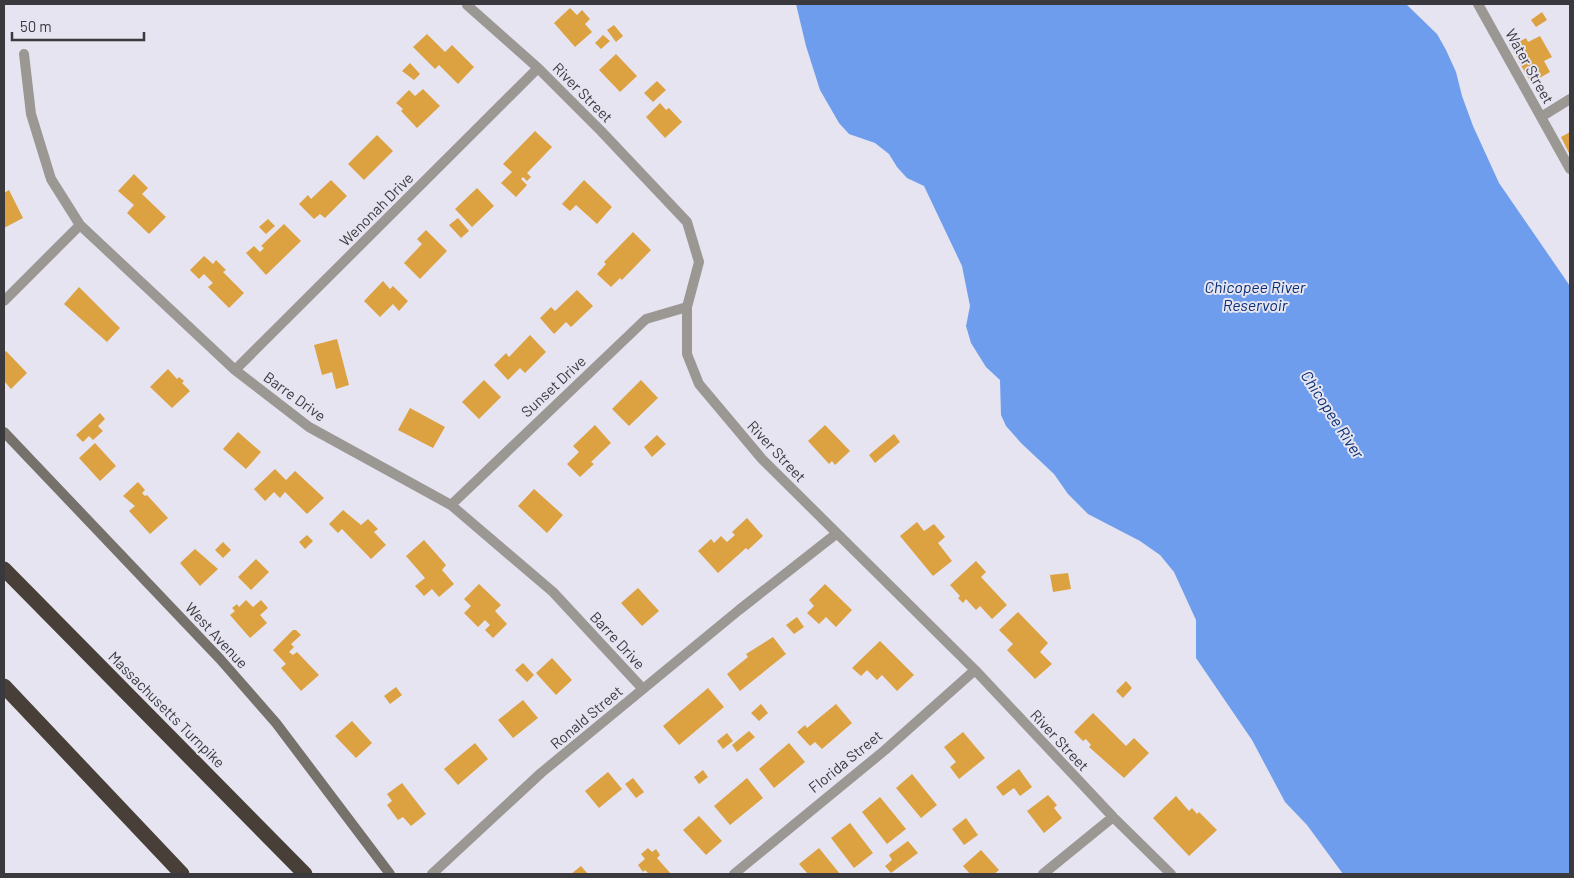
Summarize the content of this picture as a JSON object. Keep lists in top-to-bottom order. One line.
{"streets":{"highway":["Massachusetts Turnpike"],"main road":["West Avenue"],"street":["Water Street","River Street","Wenonah Drive","Sunset Drive","Barre Drive","Ronald Street","Florida Street"]},"crossings":[["River Street","Wenonah Drive"],["River Street","Sunset Drive"],["River Street","Ronald Street"],["River Street","Florida Street"],["Wenonah Drive","Barre Drive"],["Sunset Drive","Barre Drive"],["Barre Drive","Ronald Street"]],"water":["Chicopee River Reservoir","Chicopee River"],"scale_bar":"50 m"}
